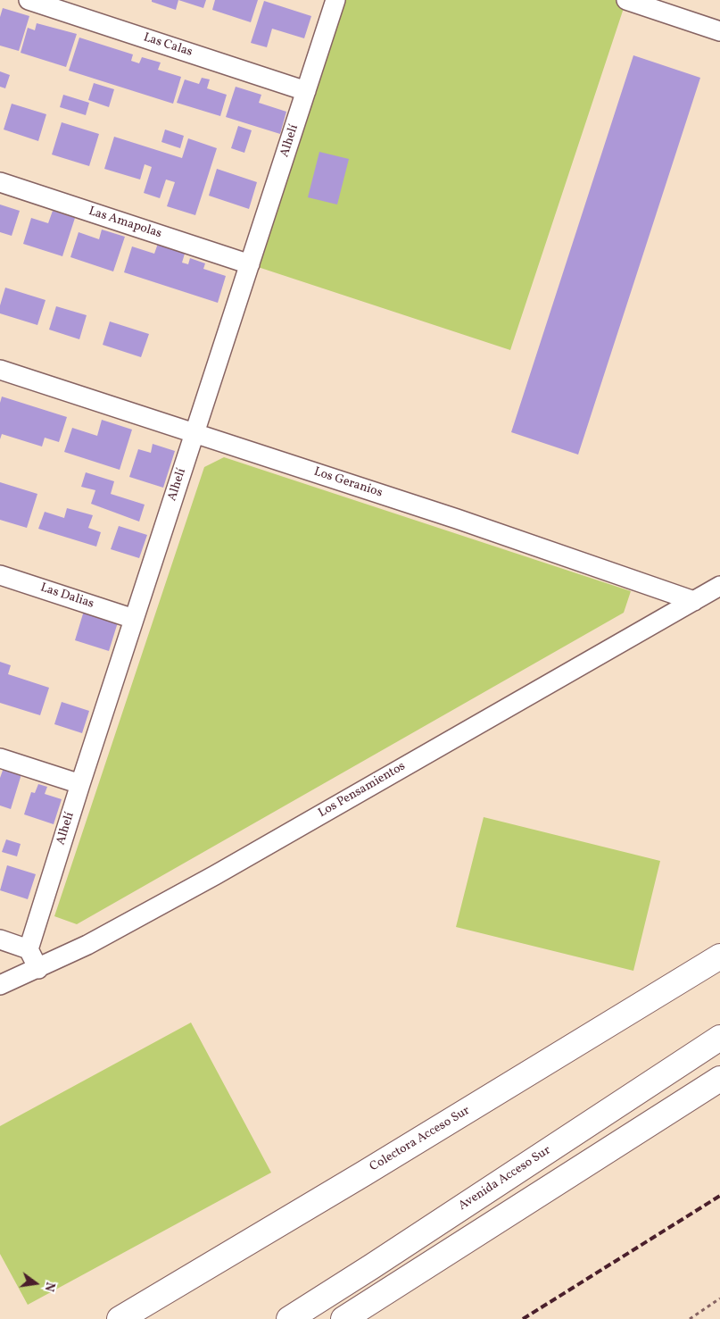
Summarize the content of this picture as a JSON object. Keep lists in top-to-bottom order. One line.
{"streets":{"main road":["Colectora Acceso Sur","Avenida Acceso Sur"],"street":["Las Calas","Alhelí","Las Amapolas","Los Geranios","Las Dalias","Los Pensamientos"]},"crossings":[["Las Calas","Alhelí"],["Alhelí","Las Amapolas"],["Alhelí","Los Geranios"],["Alhelí","Las Dalias"],["Los Geranios","Los Pensamientos"]],"north":"right"}
